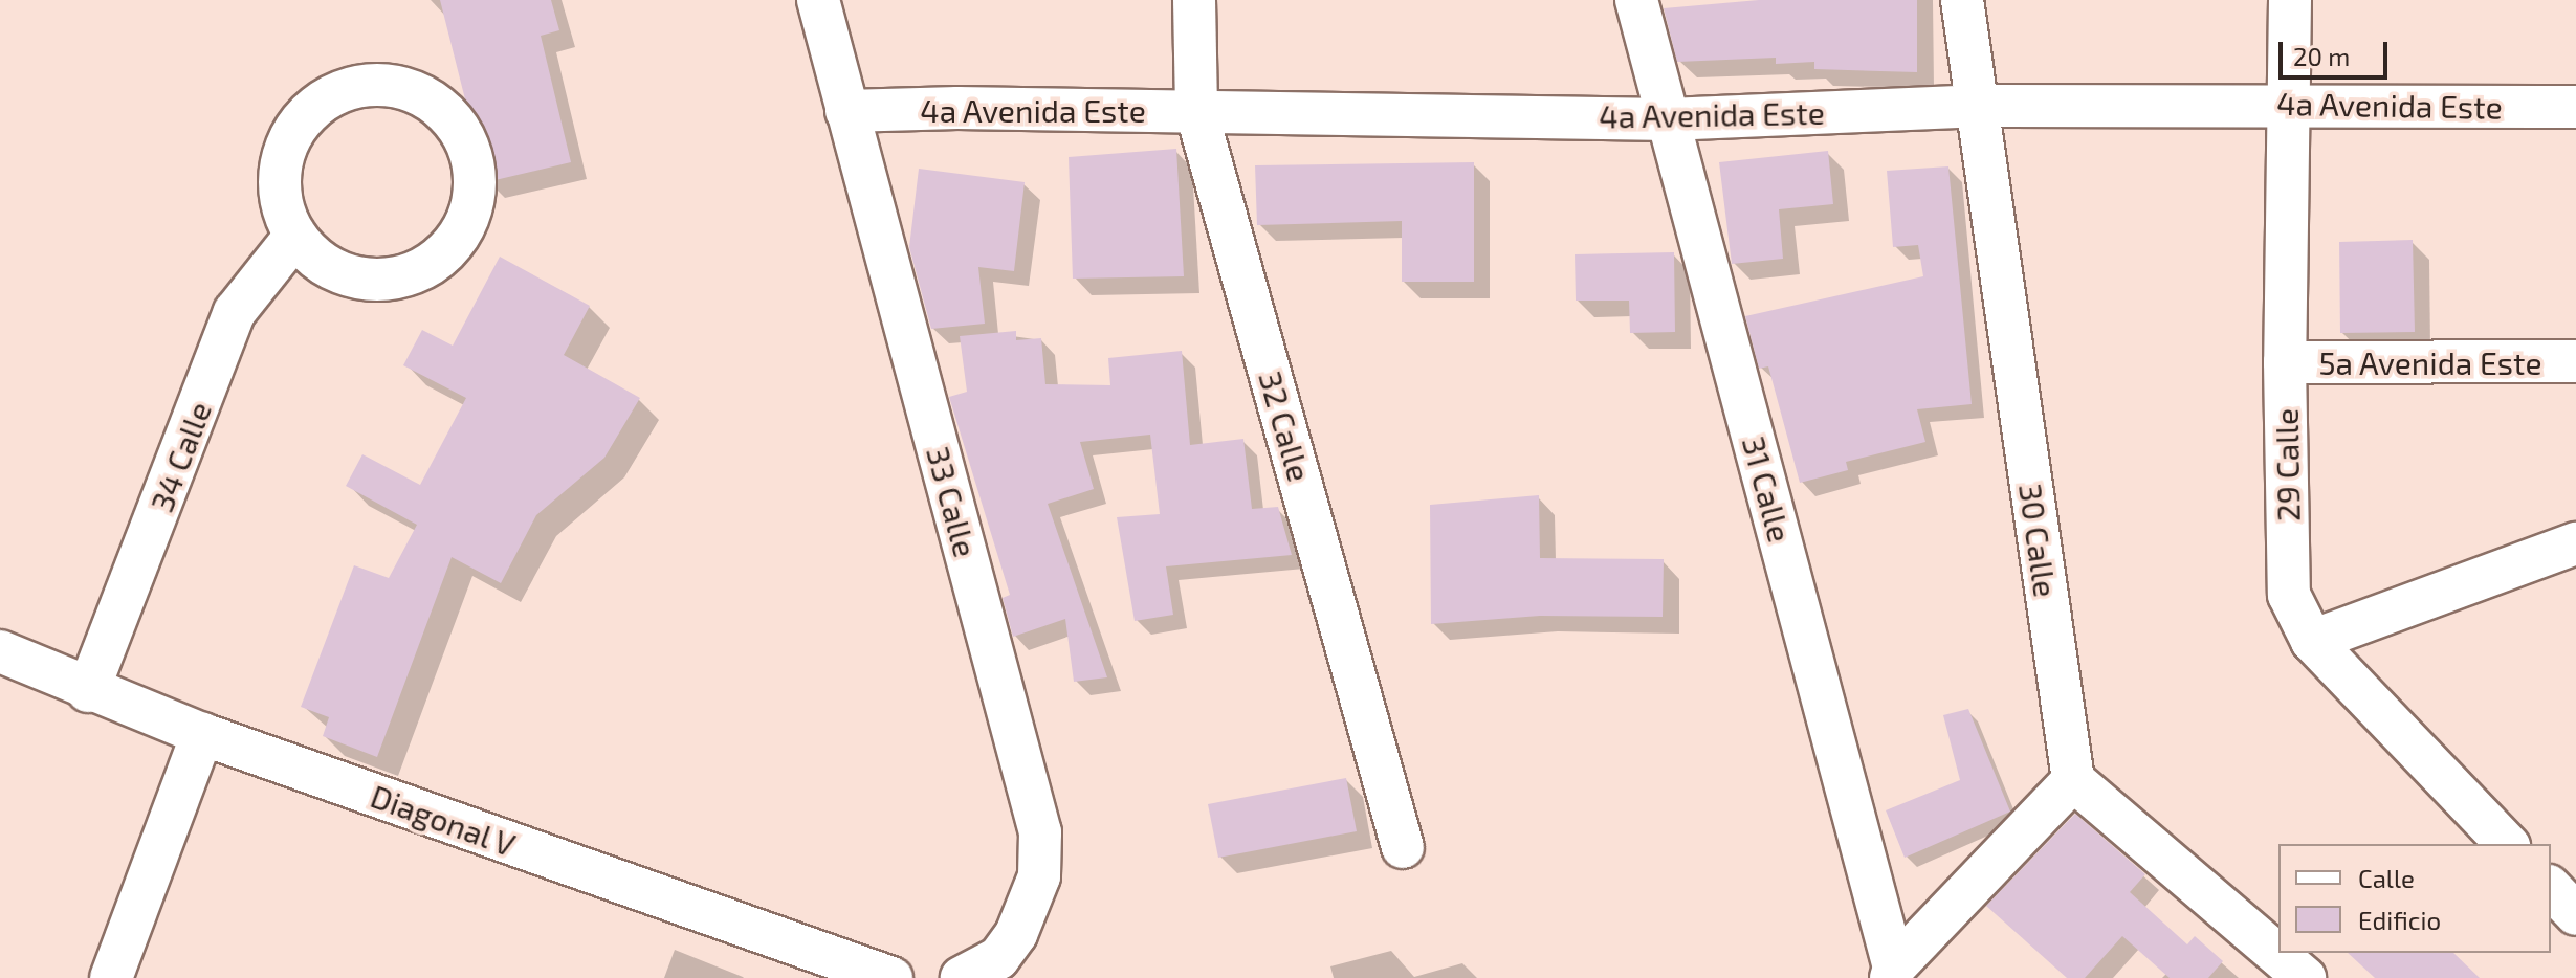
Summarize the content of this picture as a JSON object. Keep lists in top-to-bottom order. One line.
{"streets":{"street":["4a Avenida Este","5a Avenida Este","32 Calle","34 Calle","29 Calle","31 Calle","33 Calle","30 Calle","Diagonal V"]},"crossings":[["4a Avenida Este","32 Calle"],["4a Avenida Este","29 Calle"],["4a Avenida Este","31 Calle"],["4a Avenida Este","33 Calle"],["4a Avenida Este","30 Calle"],["5a Avenida Este","29 Calle"],["34 Calle","Diagonal V"]],"legend":["Calle","Edificio"],"scale_bar":"20 m"}
